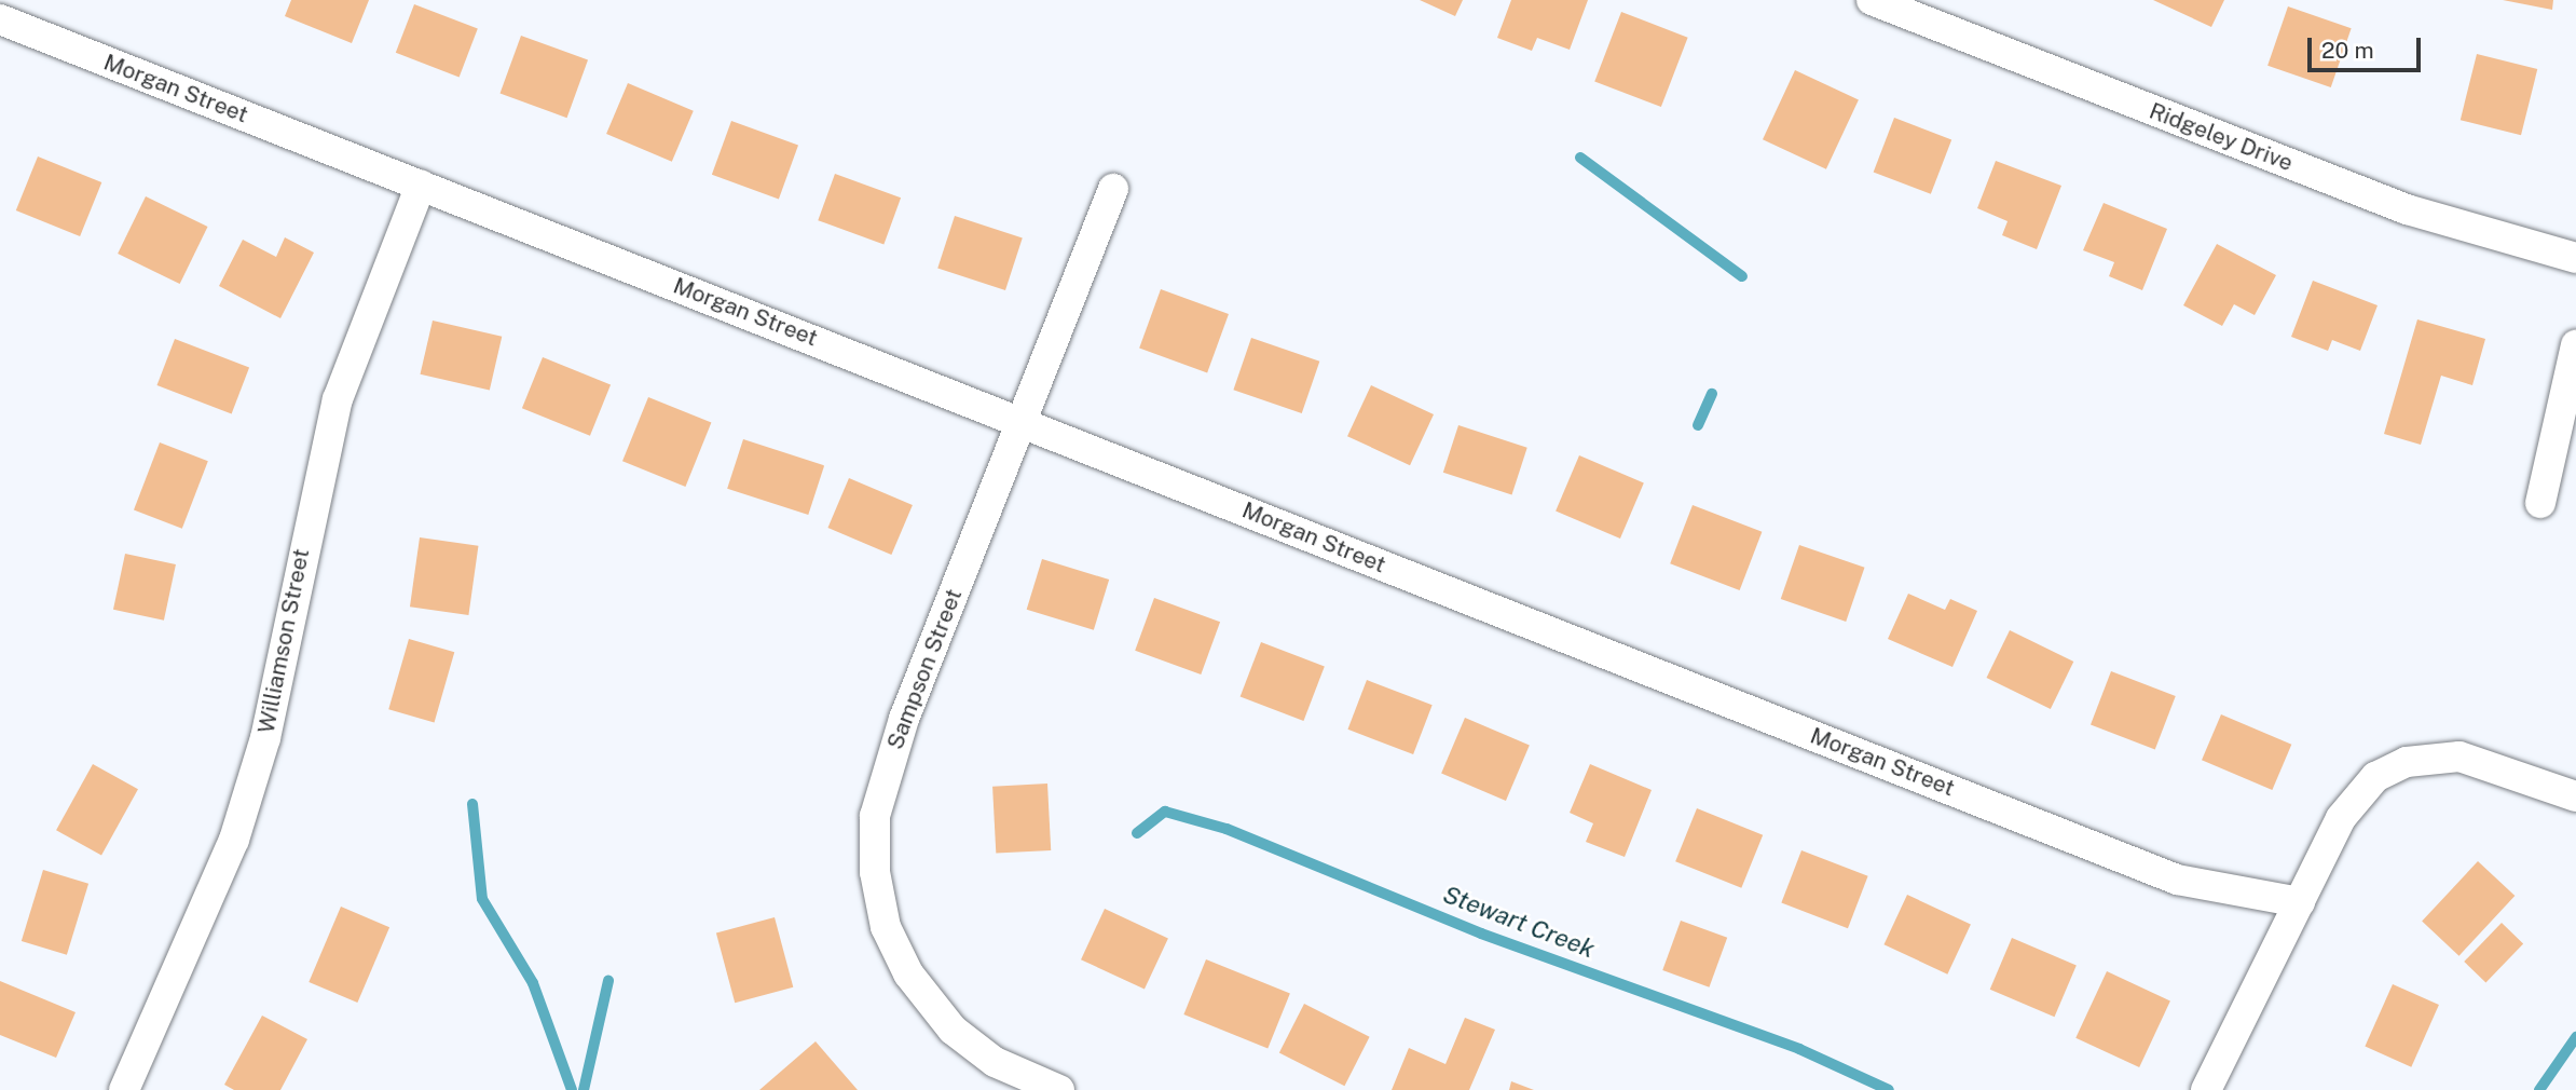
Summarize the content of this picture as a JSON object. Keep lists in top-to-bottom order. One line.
{"streets":{"street":["Morgan Street","Ridgeley Drive","Williamson Street","Sampson Street"]},"crossings":[["Morgan Street","Williamson Street"],["Morgan Street","Sampson Street"]],"water":["Stewart Creek"],"scale_bar":"20 m"}
